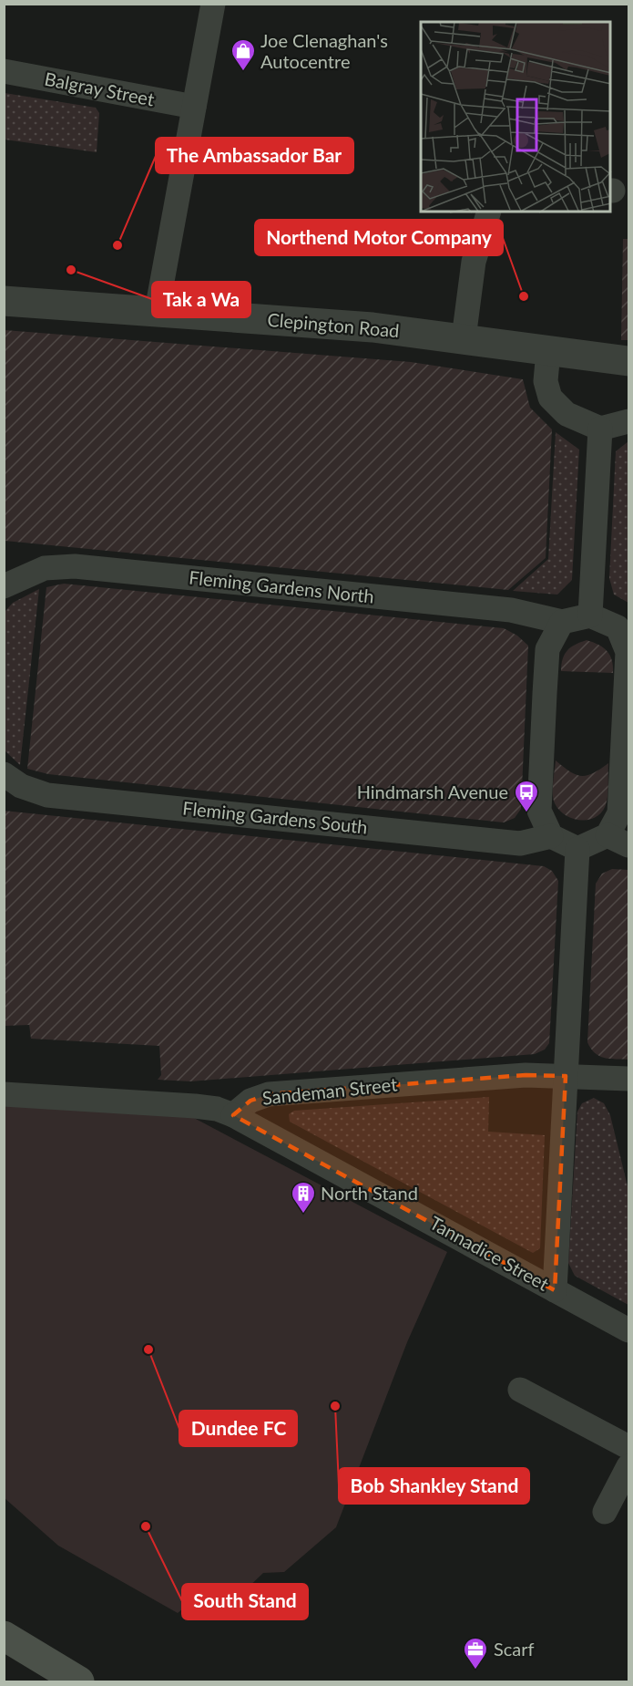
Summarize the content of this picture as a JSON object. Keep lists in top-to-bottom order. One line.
{"streets":{"street":["Balgray Street","Clepington Road","Fleming Gardens North","Fleming Gardens South","Sandeman Street","Tannadice Street"]},"crossings":[["Sandeman Street","Tannadice Street"]],"places":{"shop":["Joe Clenaghan's Autocentre"],"other":["The Ambassador Bar","Tak a Wa","Northend Motor Company","Dundee FC","Bob Shankley Stand","South Stand"],"bus stop":["Hindmarsh Avenue"],"building":["North Stand"],"office":["Scarf"]}}
